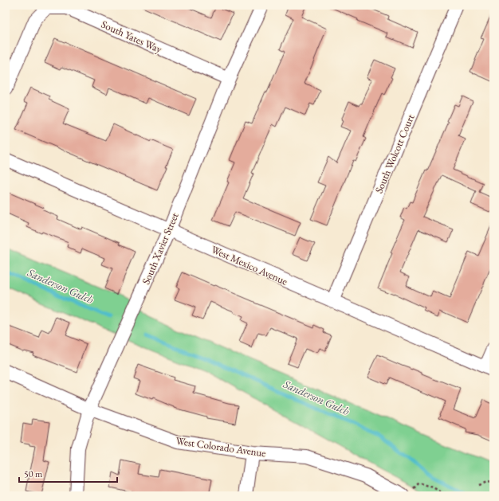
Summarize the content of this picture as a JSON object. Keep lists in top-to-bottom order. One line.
{"streets":{"street":["South Yates Way","South Wolcott Court","South Xavier Street","West Mexico Avenue","West Colorado Avenue"]},"crossings":[["South Yates Way","South Xavier Street"],["South Wolcott Court","West Mexico Avenue"],["South Xavier Street","West Mexico Avenue"],["South Xavier Street","West Colorado Avenue"]],"water":["Sanderson Gulch"],"scale_bar":"50 m"}
